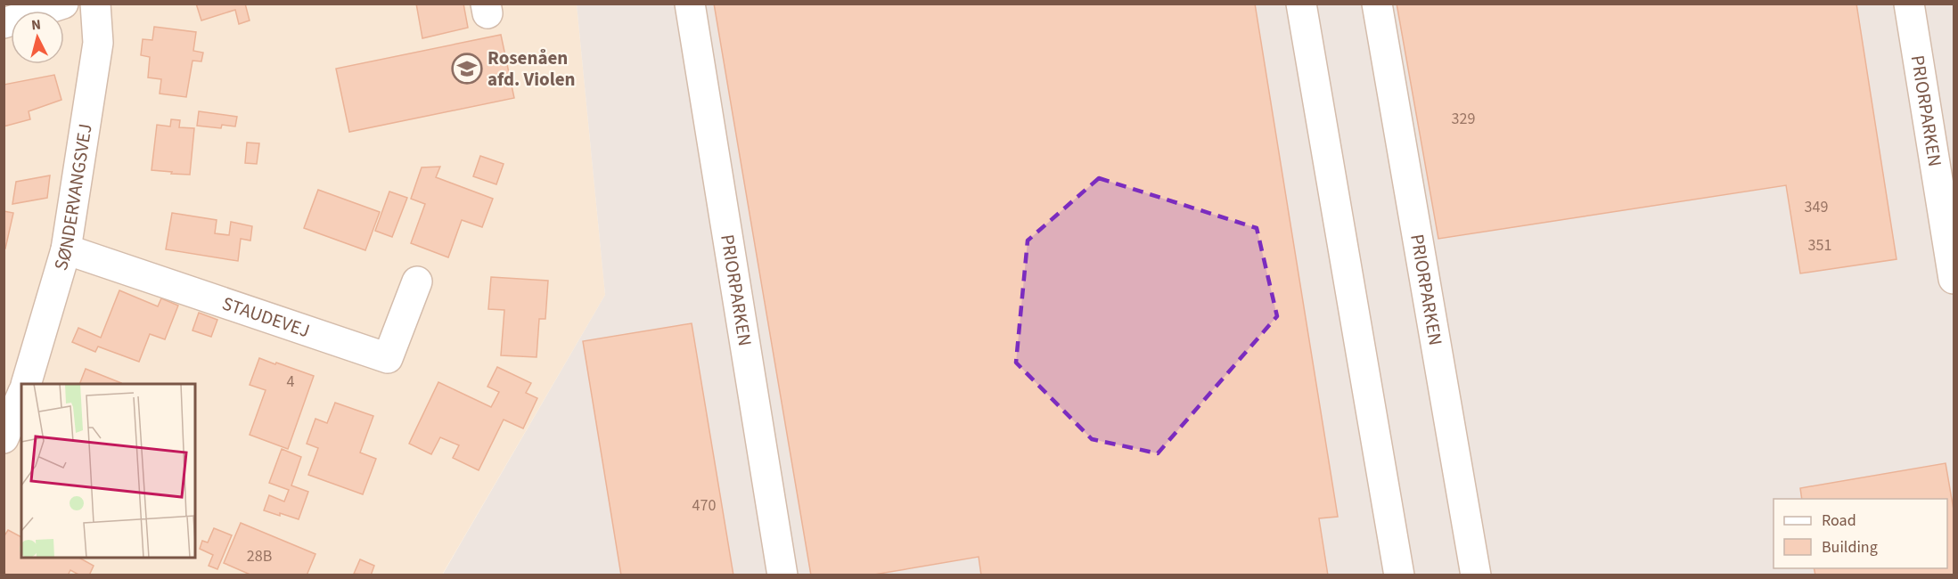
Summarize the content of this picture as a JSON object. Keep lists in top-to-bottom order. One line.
{"streets":{"street":["PRIORPARKEN","SØNDERVANGSVEJ","STAUDEVEJ"]},"crossings":[["SØNDERVANGSVEJ","STAUDEVEJ"]],"places":{"school or university":["Rosenåen afd. Violen"]},"house_numbers":["329","349","351","4","470","28B"],"legend":["Road","Building"],"north":"top"}
